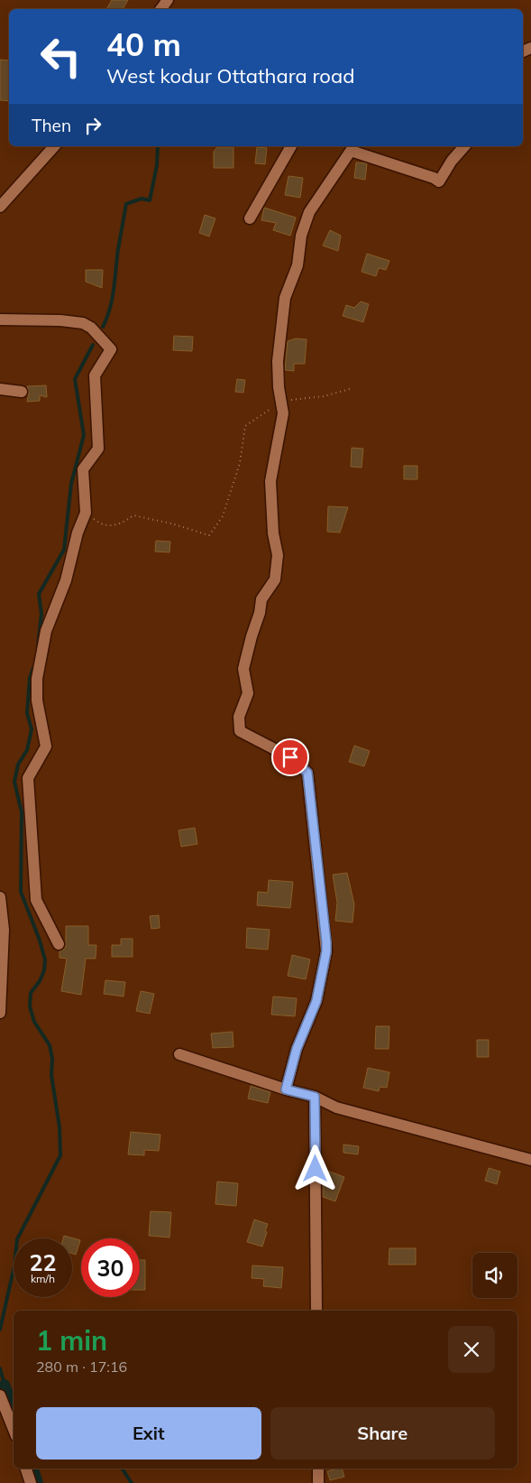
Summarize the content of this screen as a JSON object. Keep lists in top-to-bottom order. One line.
{"page":{"turn":["40 m","West kodur Ottathara road"],"then":"Then","speed":"22 km/h","limit":"30","heading":["1 min","280 m · 17:16"],"buttons":["Exit","Share"]}}
